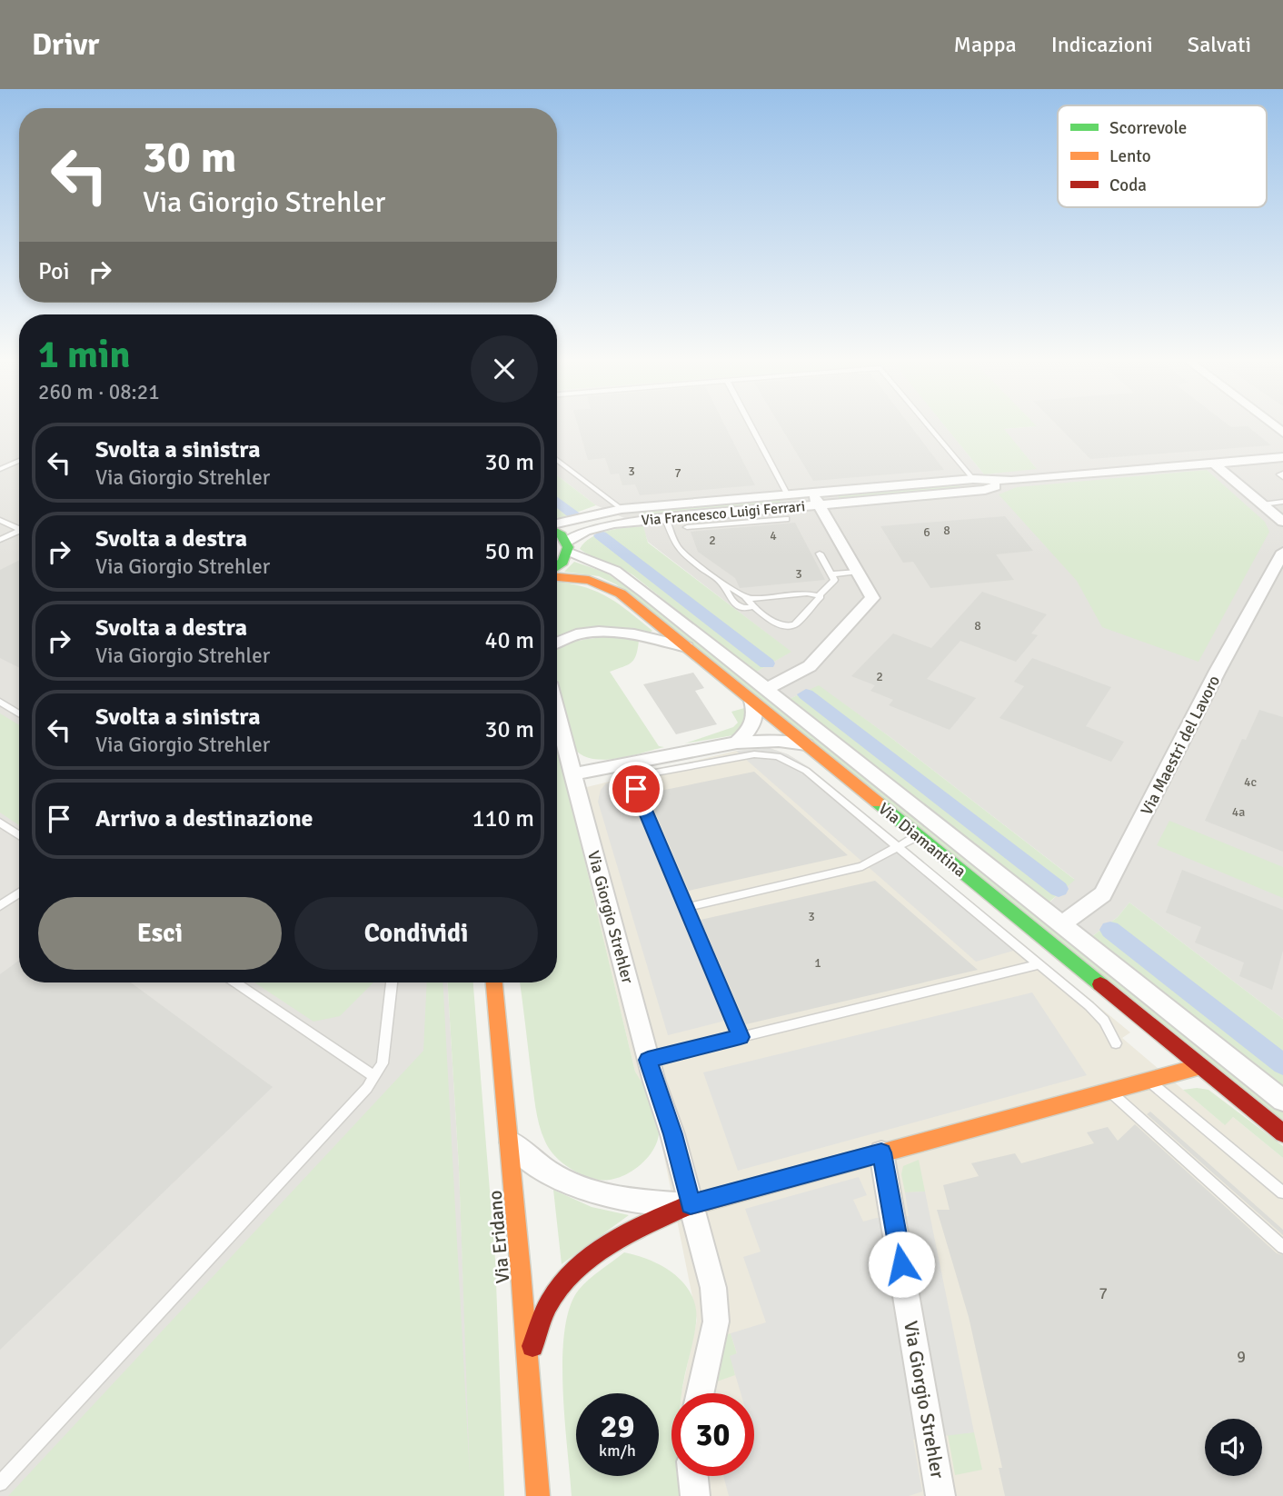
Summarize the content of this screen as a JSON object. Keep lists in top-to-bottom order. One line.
{"streets":{"street":["Via Francesco Luigi Ferrari","Via Maestri del Lavoro","Via Diamantina","Via Giorgio Strehler","Via Eridano"]},"crossings":[["Via Francesco Luigi Ferrari","Via Diamantina"],["Via Maestri del Lavoro","Via Diamantina"]],"house_numbers":["3","7","8","6","4","2","3","8","2","4c","4a","3","1","7","9"],"legend":["Scorrevole","Lento","Coda"],"page":{"header":"Drivr","nav":["Mappa","Indicazioni","Salvati"],"turn":["30 m","Via Giorgio Strehler"],"then":"Poi","heading":["1 min","260 m · 08:21"],"list":[{"name":"Svolta a sinistra","note":"Via Giorgio Strehler","value":"30 m"},{"name":"Svolta a destra","note":"Via Giorgio Strehler","value":"50 m"},{"name":"Svolta a destra","note":"Via Giorgio Strehler","value":"40 m"},{"name":"Svolta a sinistra","note":"Via Giorgio Strehler","value":"30 m"},{"name":"Arrivo a destinazione","value":"110 m"}],"buttons":["Esci","Condividi"],"speed":"29 km/h","limit":"30"}}
